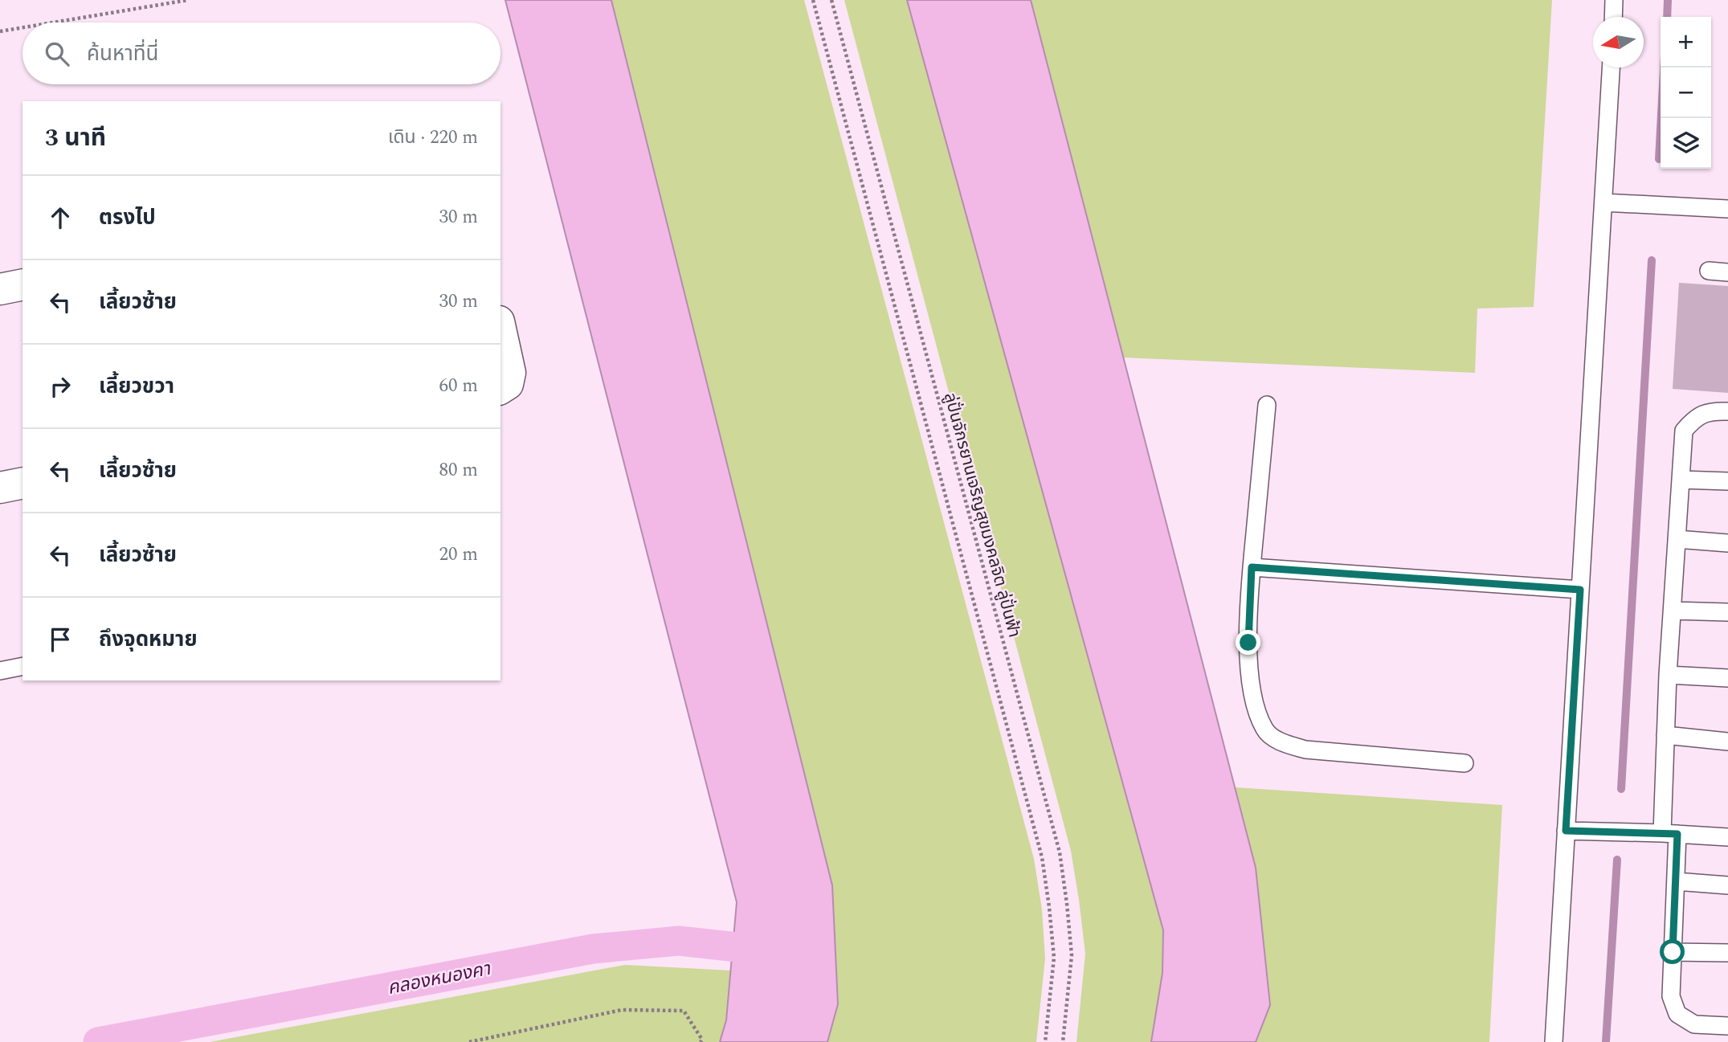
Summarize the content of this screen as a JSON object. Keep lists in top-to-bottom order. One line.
{"streets":{"path":["ลู่ปั่นจักรยานเจริญสุขมงคลจิต ลู่ปั่นฟ้า"]},"water":["คลองหนองคา"],"north":"left","page":{"map_buttons":["+","−"],"search":"ค้นหาที่นี่","heading":["3 นาที","เดิน · 220 m"],"list":[["ตรงไป","30 m"],["เลี้ยวซ้าย","30 m"],["เลี้ยวขวา","60 m"],["เลี้ยวซ้าย","80 m"],["เลี้ยวซ้าย","20 m"],"ถึงจุดหมาย"]}}
